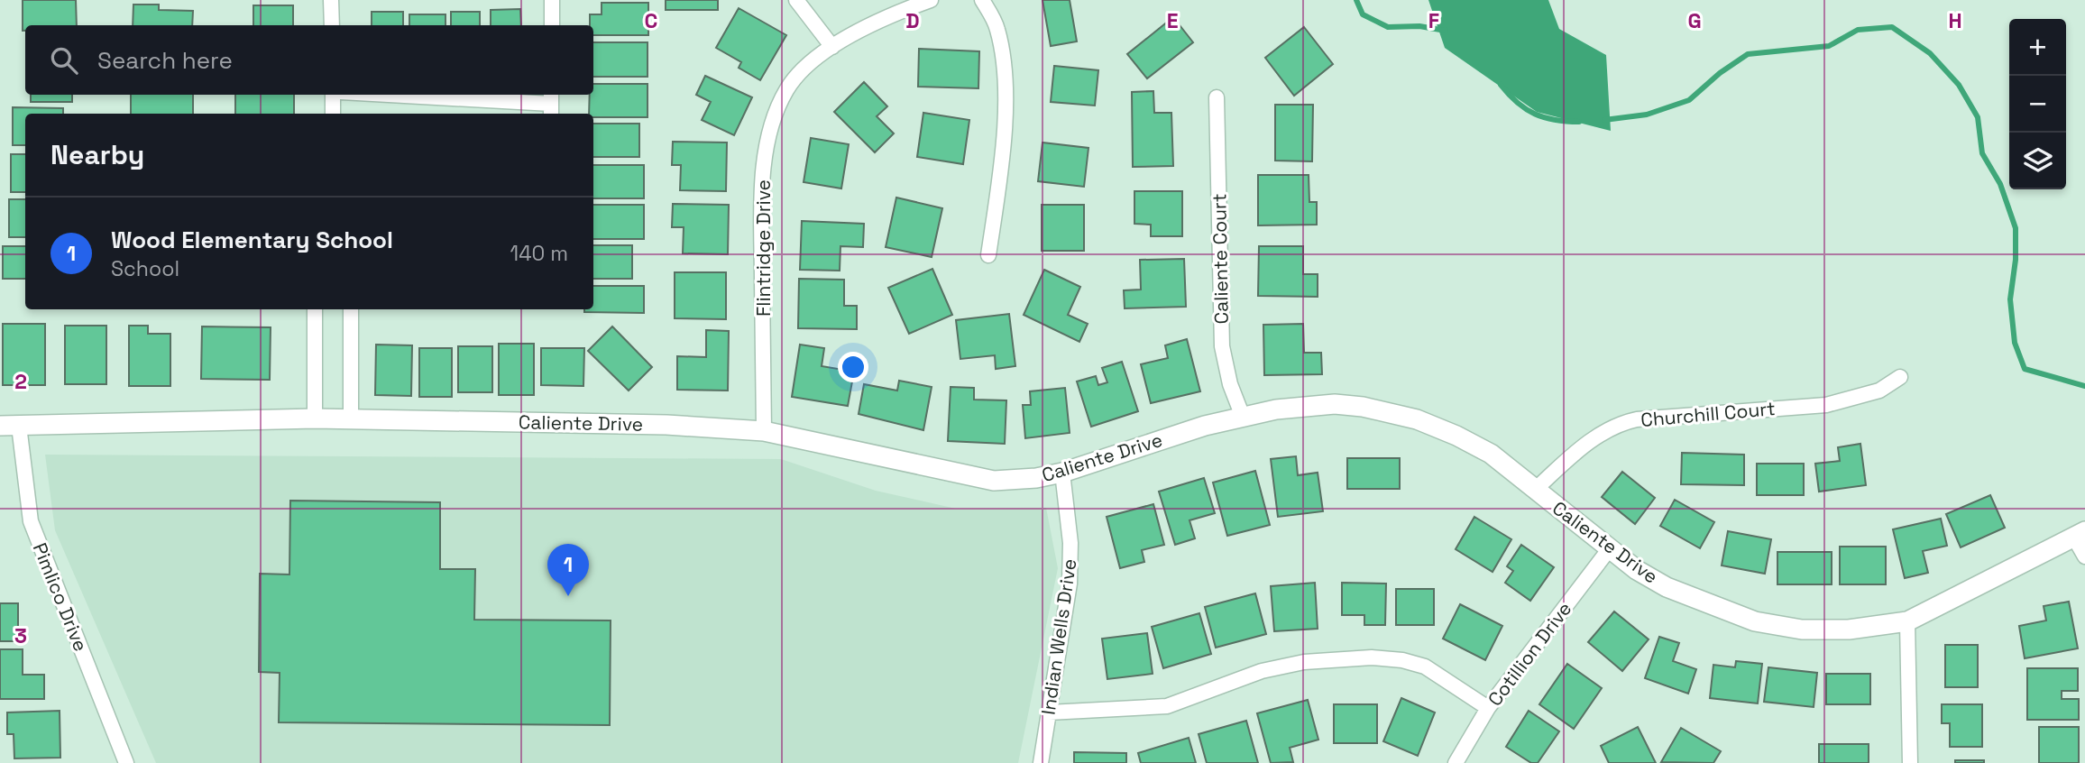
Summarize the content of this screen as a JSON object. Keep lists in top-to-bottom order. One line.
{"streets":{"street":["Flintridge Drive","Caliente Court","Churchill Court","Caliente Drive","Pimlico Drive","Indian Wells Drive","Cotillion Drive"]},"crossings":[["Flintridge Drive","Caliente Drive"],["Caliente Court","Caliente Drive"],["Churchill Court","Caliente Drive"],["Caliente Drive","Pimlico Drive"],["Caliente Drive","Indian Wells Drive"],["Caliente Drive","Cotillion Drive"]],"page":{"map_buttons":["+","−"],"search":"Search here","heading":"Nearby","list":[{"mark":"1","name":"Wood Elementary School","note":"School","value":"140 m"}],"pins":"1"},"grid":{"columns":["C","D","E","F","G","H"],"rows":["2","3"]}}
